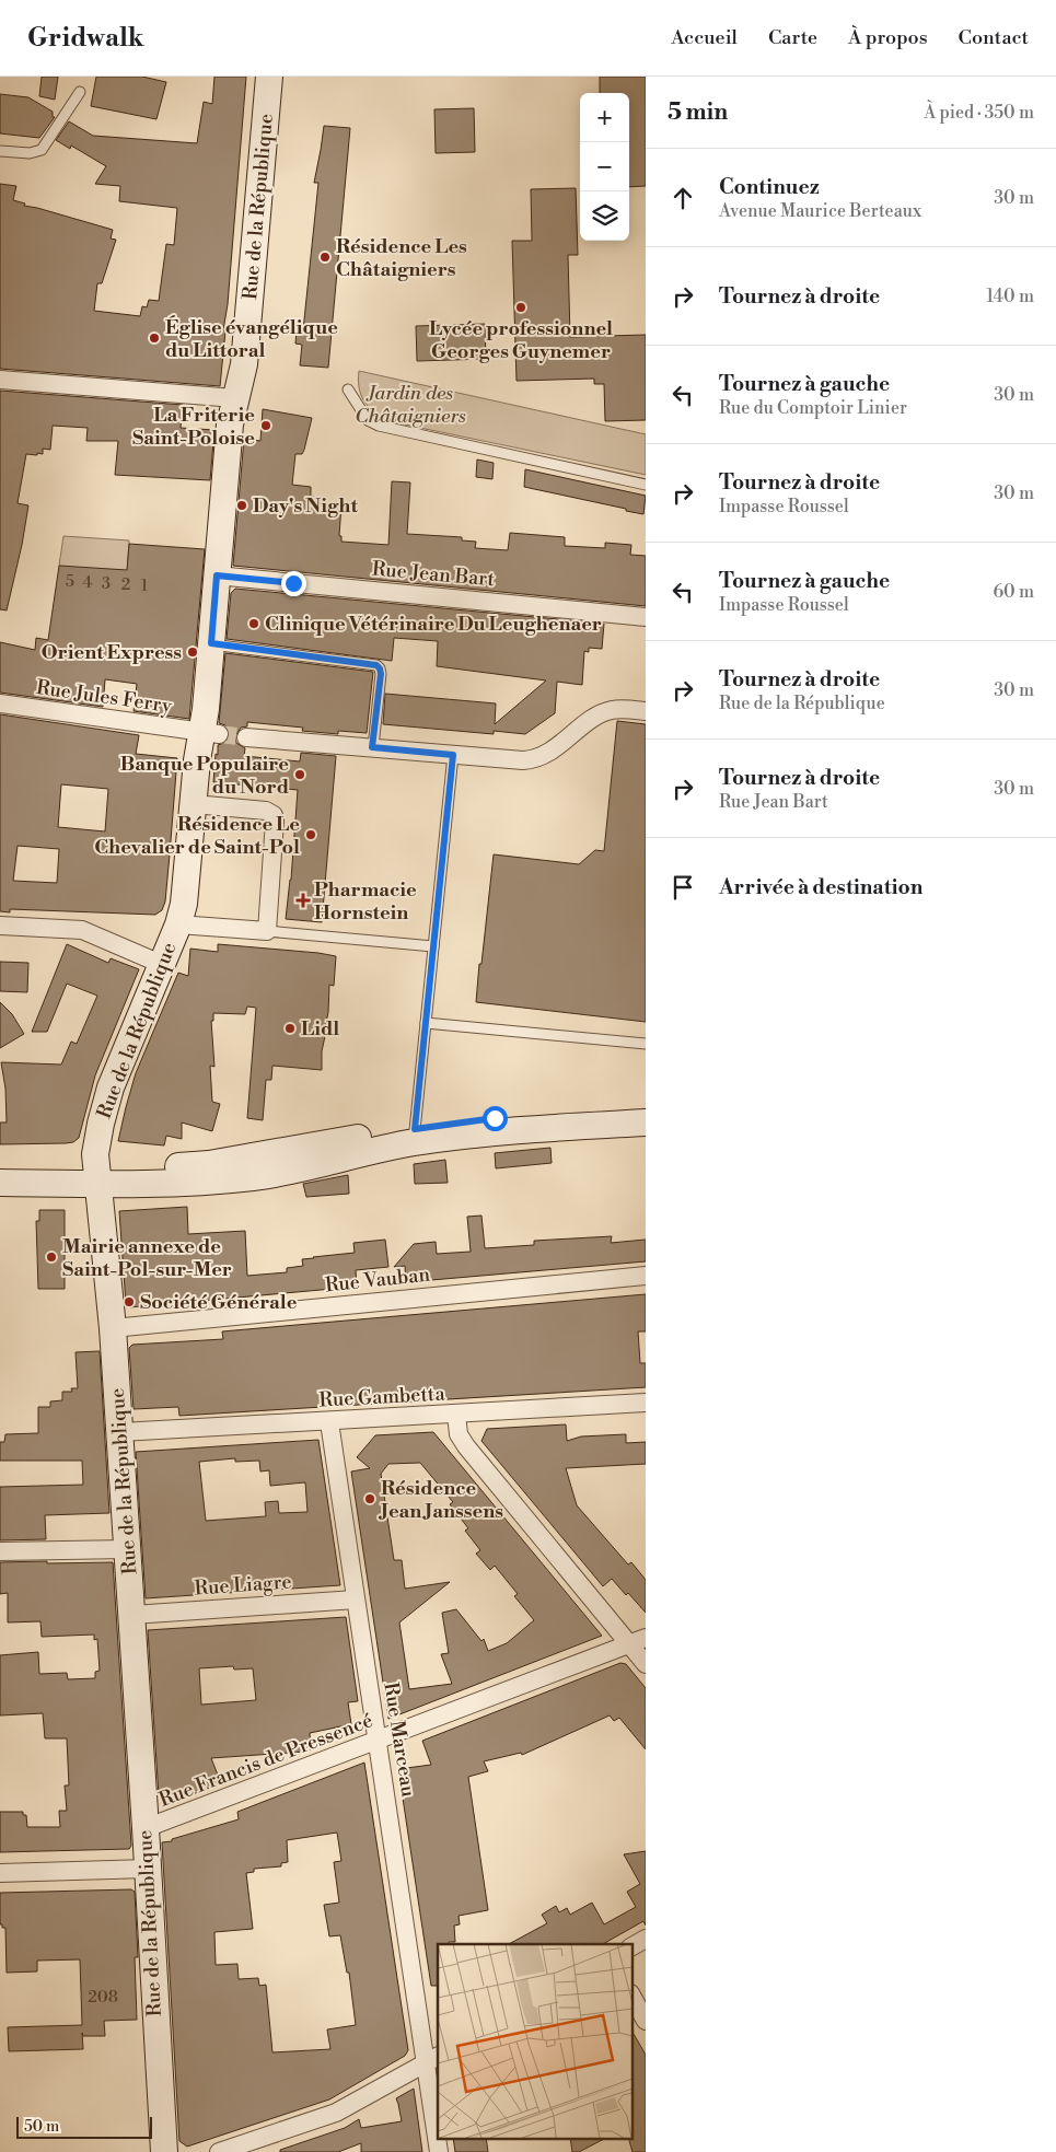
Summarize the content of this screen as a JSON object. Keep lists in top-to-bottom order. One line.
{"streets":{"street":["Rue de la République","Rue Jean Bart","Rue Jules Ferry","Rue Vauban","Rue Gambetta","Rue Liagre","Rue Marceau","Rue Francis de Pressencé"]},"crossings":[["Rue de la République","Rue Jean Bart"],["Rue de la République","Rue Jules Ferry"],["Rue de la République","Rue Vauban"],["Rue de la République","Rue Gambetta"],["Rue de la République","Rue Liagre"],["Rue de la République","Rue Francis de Pressencé"],["Rue Gambetta","Rue Marceau"],["Rue Liagre","Rue Marceau"],["Rue Marceau","Rue Francis de Pressencé"]],"parks":["Jardin des Châtaigniers"],"places":{"other":["Résidence Les Châtaigniers","Lycée professionnel Georges Guynemer","Église évangélique du Littoral","La Friterie Saint-Poloise","Day's Night","Clinique Vétérinaire Du Leughenaer","Orient Express","Banque Populaire du Nord","Résidence Le Chevalier de Saint-Pol","Lidl","Mairie annexe de Saint-Pol-sur-Mer","Société Générale","Résidence Jean Janssens"],"health":["Pharmacie Hornstein"]},"house_numbers":["5","4","3","2","1","208"],"scale_bar":"50 m","page":{"header":"Gridwalk","nav":["Accueil","Carte","À propos","Contact"],"heading":["5 min","À pied · 350 m"],"map_buttons":["+","−"],"list":[["Continuez","Avenue Maurice Berteaux","30 m"],["Tournez à droite","140 m"],["Tournez à gauche","Rue du Comptoir Linier","30 m"],["Tournez à droite","Impasse Roussel","30 m"],["Tournez à gauche","Impasse Roussel","60 m"],["Tournez à droite","Rue de la République","30 m"],["Tournez à droite","Rue Jean Bart","30 m"],"Arrivée à destination"],"scale":"50 m"}}
